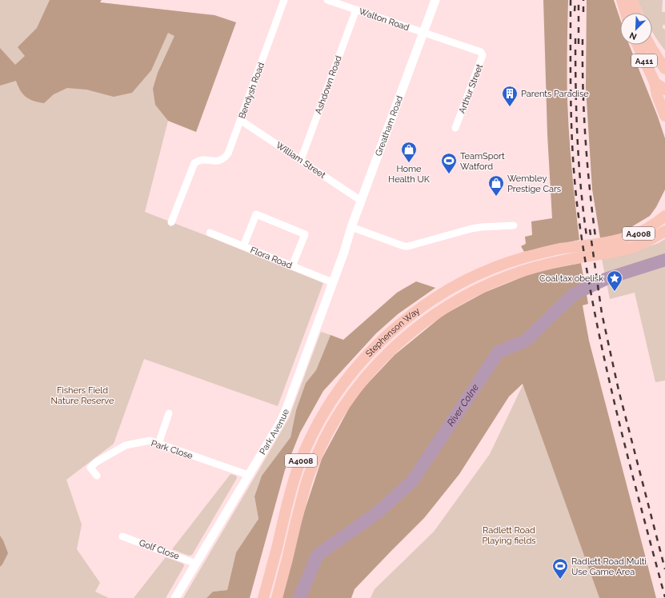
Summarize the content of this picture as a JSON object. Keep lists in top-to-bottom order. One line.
{"streets":{"main road":["A411","A4008","Stephenson Way"],"street":["Walton Road","Ashdown Road","Arthur Street","Bendysh Road","Greatham Road","William Street","Flora Road","Park Avenue","Park Close","Golf Close"]},"crossings":[["Walton Road","Ashdown Road"],["Walton Road","Arthur Street"],["Walton Road","Greatham Road"],["Ashdown Road","William Street"],["Arthur Street","Greatham Road"],["Bendysh Road","William Street"],["Greatham Road","William Street"],["Greatham Road","Park Avenue"],["Flora Road","Park Avenue"],["Park Avenue","Park Close"],["Park Avenue","Golf Close"]],"water":["River Colne"],"parks":["Fishers Field Nature Reserve","Radlett Road Playing fields"],"places":{"building":["Parents Paradise"],"shop":["Home Health UK","Wembley Prestige Cars"],"sports":["TeamSport Watford","Radlett Road Multi Use Game Area"],"place":["Coal tax obelisk"]},"north":"bottom left"}
